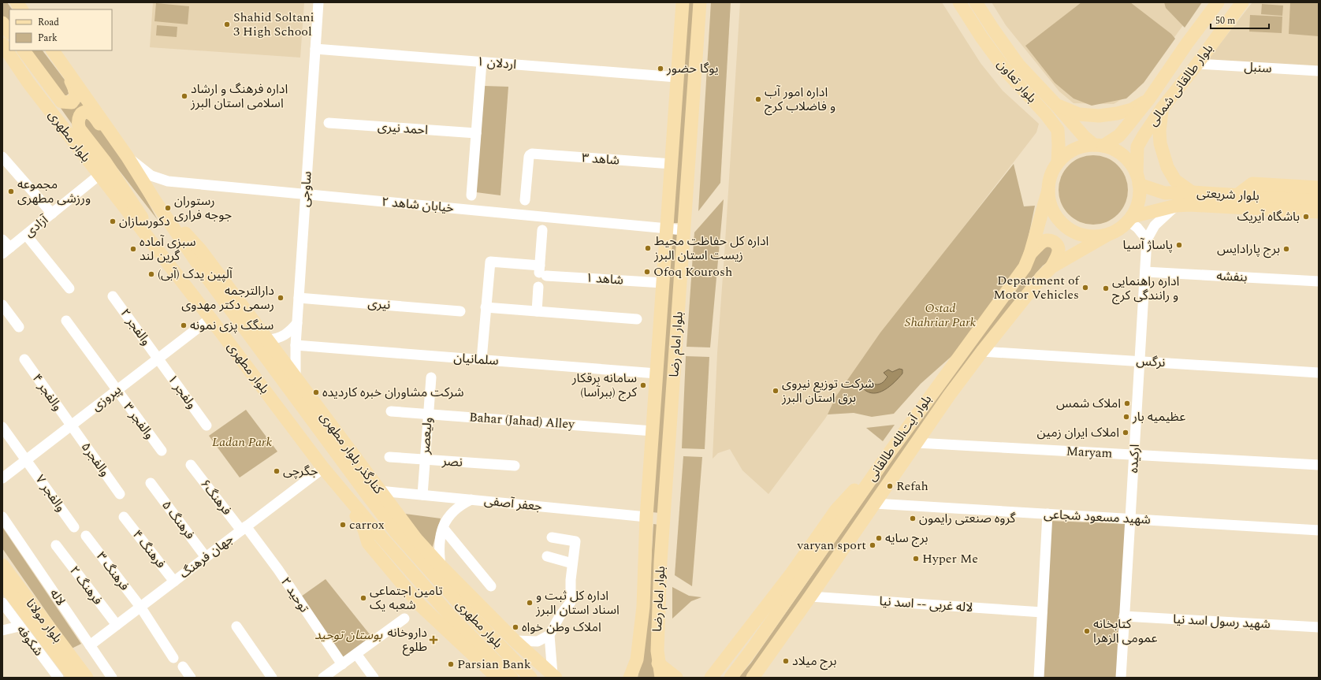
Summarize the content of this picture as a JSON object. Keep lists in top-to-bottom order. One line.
{"streets":{"main road":["بلوار تعاون","بلوار طالقانی شمالی","بلوار مطهری","بلوار شریعتی","بلوار امام رضا","بلوار آیت‌الله طالقانی","کنارگذر بلوار مطهری","بلوار مولانا"],"street":["اردلان ۱","سنبل","احمد نیری","شاهد ۳","ساوجی","خیابان شاهد ۲","آزادی","بنفشه","شاهد ۱","نیری","والفجر ۲","سلمانیان","نرگس","ولفجر ۱","والفجر ۴","پیروزی","والفجر ۳","Bahar (Jahad) Alley","ولیعصر","Maryam","ارکیده","والفجر۵","نصر","والفجر ۷","فرهنگ۶","جعفر آصفی","شهید مسعود شجاعی","فرهنگ ۵","فرهنگ ۴","جهان فرهنگ","فرهنگ ۳","فرهنگ ۲","توحید ۲","لاله","لاله غربی -- اسد نیا","شهید رسول اسد نیا","شکوفه"]},"crossings":[["اردلان ۱","ساوجی"],["اردلان ۱","بلوار امام رضا"],["سنبل","بلوار طالقانی شمالی"],["بلوار تعاون","بلوار طالقانی شمالی"],["بلوار تعاون","بلوار شریعتی"],["بلوار تعاون","بلوار آیت‌الله طالقانی"],["بلوار طالقانی شمالی","بلوار شریعتی"],["بلوار طالقانی شمالی","بلوار آیت‌الله طالقانی"],["بلوار مطهری","خیابان شاهد ۲"],["بلوار مطهری","آزادی"],["بلوار مطهری","پیروزی"],["بلوار مطهری","کنارگذر بلوار مطهری"],["بلوار مطهری","جهان فرهنگ"],["شاهد ۳","بلوار امام رضا"],["ساوجی","خیابان شاهد ۲"],["ساوجی","نیری"],["ساوجی","سلمانیان"],["ساوجی","کنارگذر بلوار مطهری"],["بلوار شریعتی","بلوار آیت‌الله طالقانی"],["بلوار شریعتی","ارکیده"],["خیابان شاهد ۲","بلوار امام رضا"],["بنفشه","ارکیده"],["شاهد ۱","بلوار امام رضا"],["والفجر ۲","ولفجر ۱"],["والفجر ۲","پیروزی"],["بلوار امام رضا","سلمانیان"],["بلوار امام رضا","Bahar (Jahad) Alley"],["بلوار امام رضا","جعفر آصفی"],["نرگس","بلوار آیت‌الله طالقانی"],["نرگس","ارکیده"],["ولفجر ۱","پیروزی"],["والفجر ۴","پیروزی"],["والفجر ۴","والفجر۵"],["پیروزی","والفجر ۳"],["پیروزی","والفجر۵"],["پیروزی","والفجر ۷"],["Bahar (Jahad) Alley","ولیعصر"],["ولیعصر","نصر"],["ولیعصر","جعفر آصفی"],["بلوار آیت‌الله طالقانی","Maryam"],["بلوار آیت‌الله طالقانی","شهید مسعود شجاعی"],["بلوار آیت‌الله طالقانی","لاله غربی -- اسد نیا"],["Maryam","ارکیده"],["کنارگذر بلوار مطهری","جعفر آصفی"],["ارکیده","شهید مسعود شجاعی"],["ارکیده","شهید رسول اسد نیا"],["فرهنگ۶","جهان فرهنگ"],["فرهنگ۶","توحید ۲"],["فرهنگ ۵","جهان فرهنگ"],["فرهنگ ۴","جهان فرهنگ"],["جهان فرهنگ","فرهنگ ۳"],["جهان فرهنگ","فرهنگ ۲"],["جهان فرهنگ","توحید ۲"],["جهان فرهنگ","لاله"]],"parks":["Ostad Shahriar Park","Ladan Park","بوستان توحید"],"places":{"other":["Shahid Soltani 3 High School","یوگا حضور","اداره فرهنگ و ارشاد اسلامی استان البرز","اداره امور آب و فاضلاب کرج","مجموعه ورزشی مطهری","رستوران جوجه فراری","باشگاه آیریک","دکورسازان","پاساژ آسیا","اداره کل حفاظت محیط زیست استان البرز","سبزی آماده گرین لند","برج پارادایس","Ofoq Kourosh","آلپین یدک (آبی)","Department of Motor Vehicles","اداره راهنمایی و رانندگی کرج","دارالترجمه رسمی دکتر مهدوی","سنگک پزی نمونه","سامانه برقکار کرج (ببرآسا)","شرکت توزیع نیروی برق استان البرز","شرکت مشاوران خبره کاردیده","املاک شمس","عظیمیه بار","املاک ایران زمین","جگرچی","Refah","گروه صنعتی رایمون","carrox","برج سایه","varyan sport","Hyper Me","تامین اجتماعی شعبه یک","اداره کل ثبت و اسناد استان البرز","املاک وطن خواه","کتابخانه عمومی الزهرا","برج میلاد","Parsian Bank"],"health":["داروخانه طلوع"]},"legend":["Road","Park"],"scale_bar":"50 m"}
